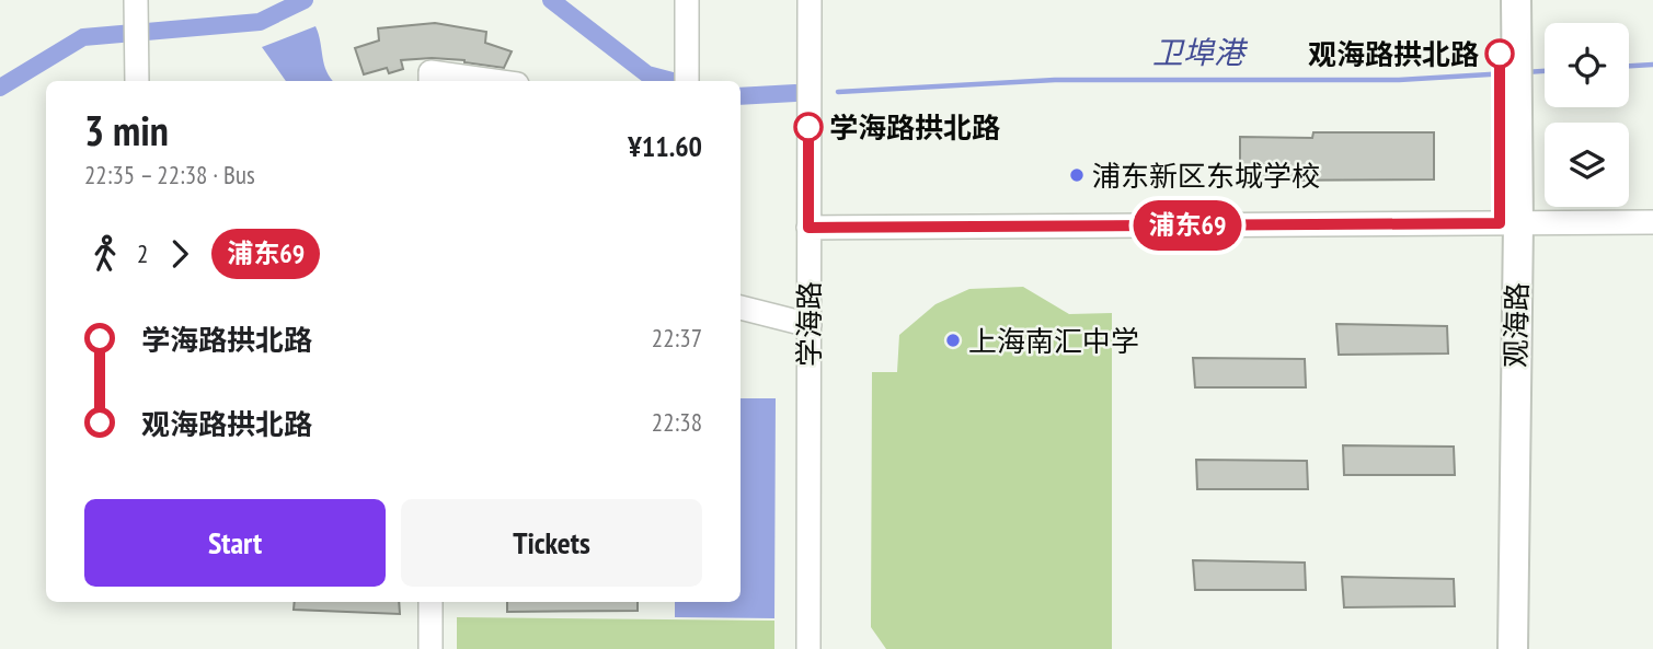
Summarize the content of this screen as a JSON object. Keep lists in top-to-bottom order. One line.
{"streets":{"main road":["观海路"],"street":["学海路"]},"water":["卫埠港"],"places":["观海路拱北路","学海路拱北路","浦东新区东城学校","上海南汇中学"],"lines":["bus line 浦东69"],"page":{"on_map":"浦东69","heading":["3 min","22:35 – 22:38 · Bus","¥11.60"],"legs":["2","浦东69"],"list":[{"name":"学海路拱北路","value":"22:37"},{"name":"观海路拱北路","value":"22:38"}],"buttons":["Start","Tickets"]}}
